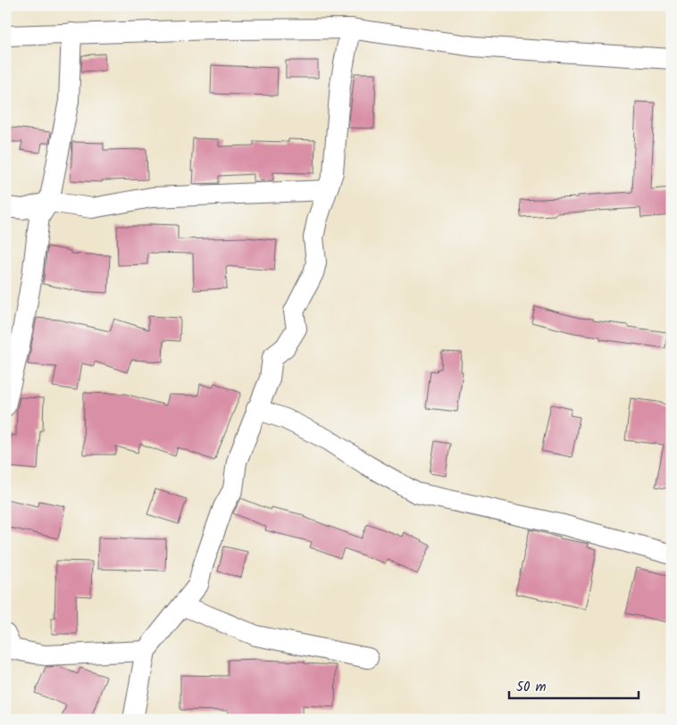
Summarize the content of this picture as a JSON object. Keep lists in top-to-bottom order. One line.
{"scale_bar":"50 m"}
